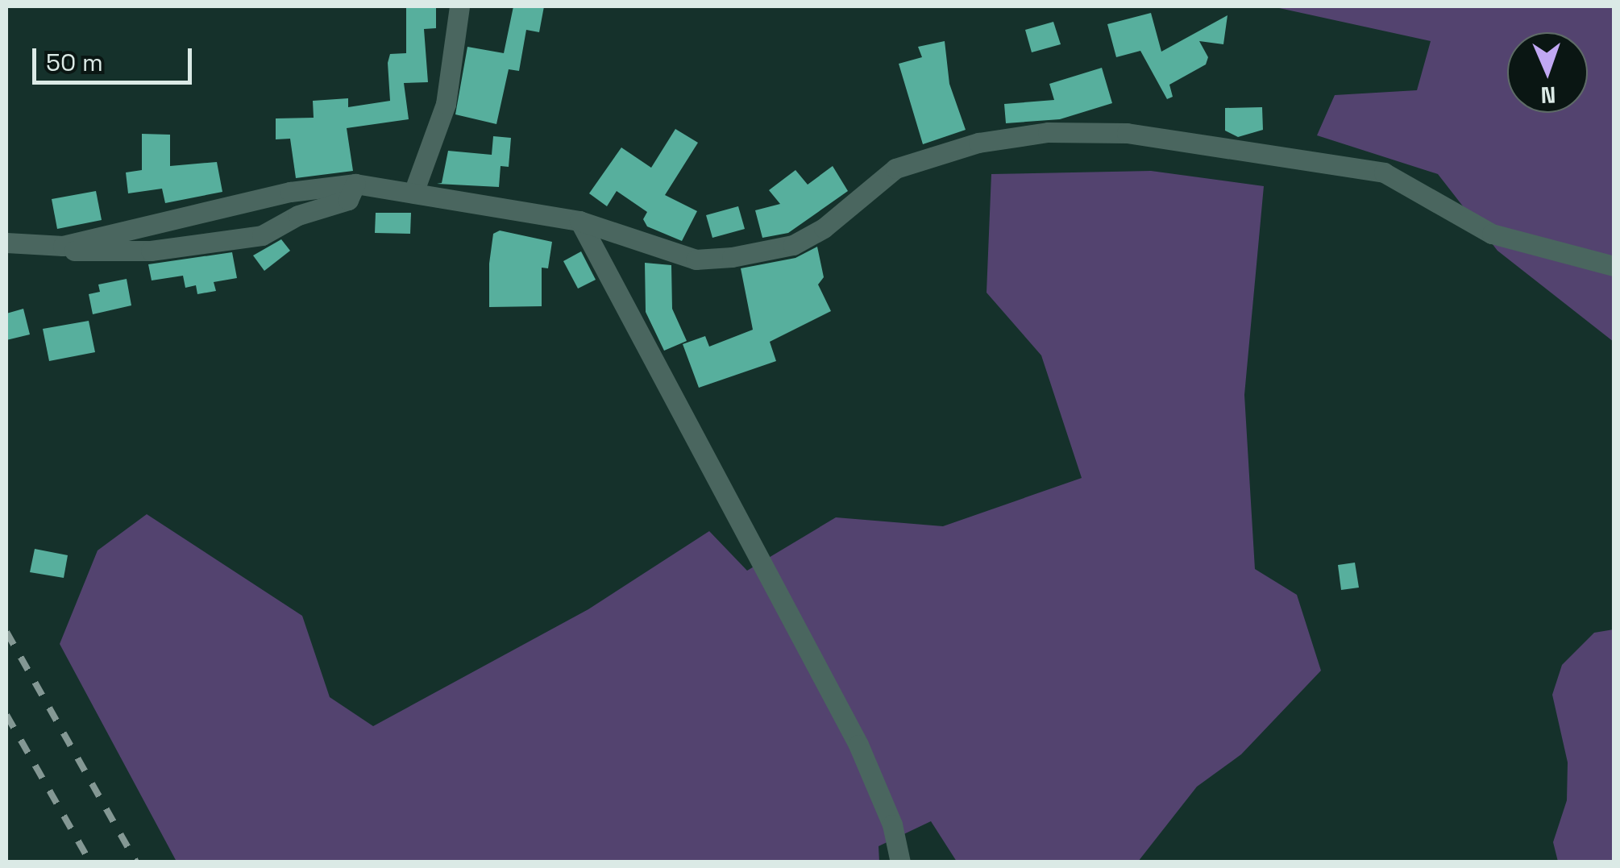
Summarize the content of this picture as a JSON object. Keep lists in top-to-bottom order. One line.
{"scale_bar":"50 m","north":"bottom"}
